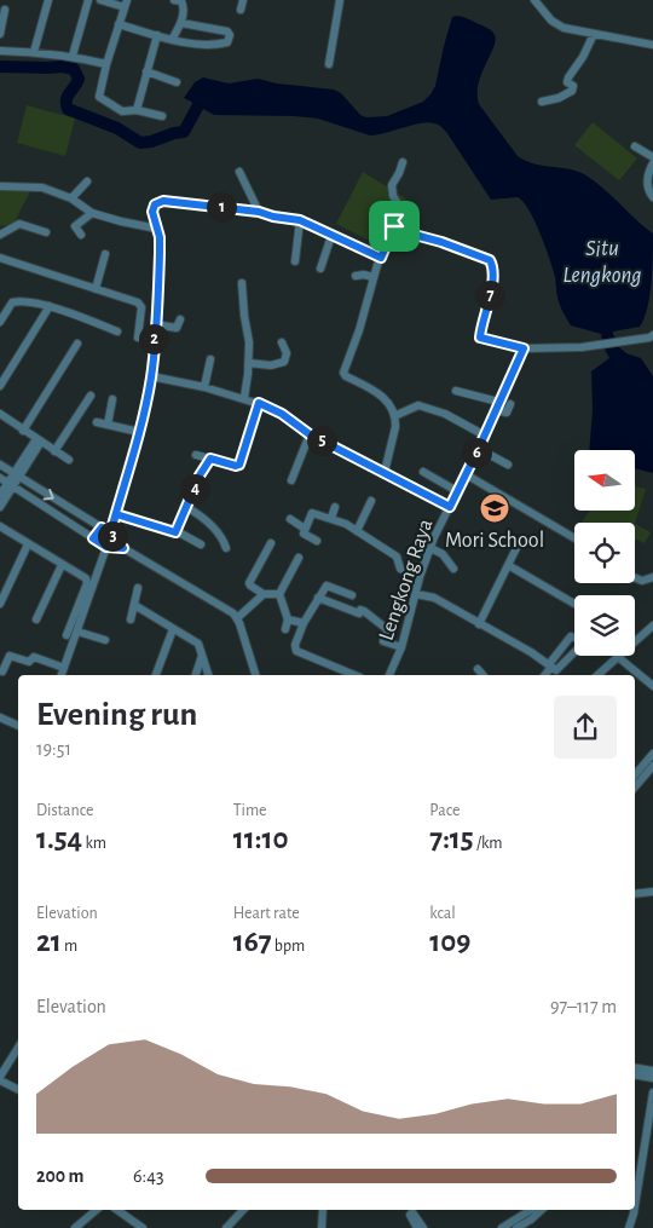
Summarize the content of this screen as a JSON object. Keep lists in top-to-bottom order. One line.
{"streets":{"street":["Lengkong Raya"]},"water":["Situ Lengkong"],"places":{"school or university":["Mori School"]},"north":"left","page":{"pins":["1","7","2","5","6","4","3"],"heading":["Evening run","19:51"],"stats":[["Distance","1.54 km"],["Time","11:10"],["Pace","7:15 /km"],["Elevation","21 m"],["Heart rate","167 bpm"],["kcal","109"]],"chart":["Elevation","97–117 m"],"list":[{"name":"200 m","note":"6:43"}]}}
